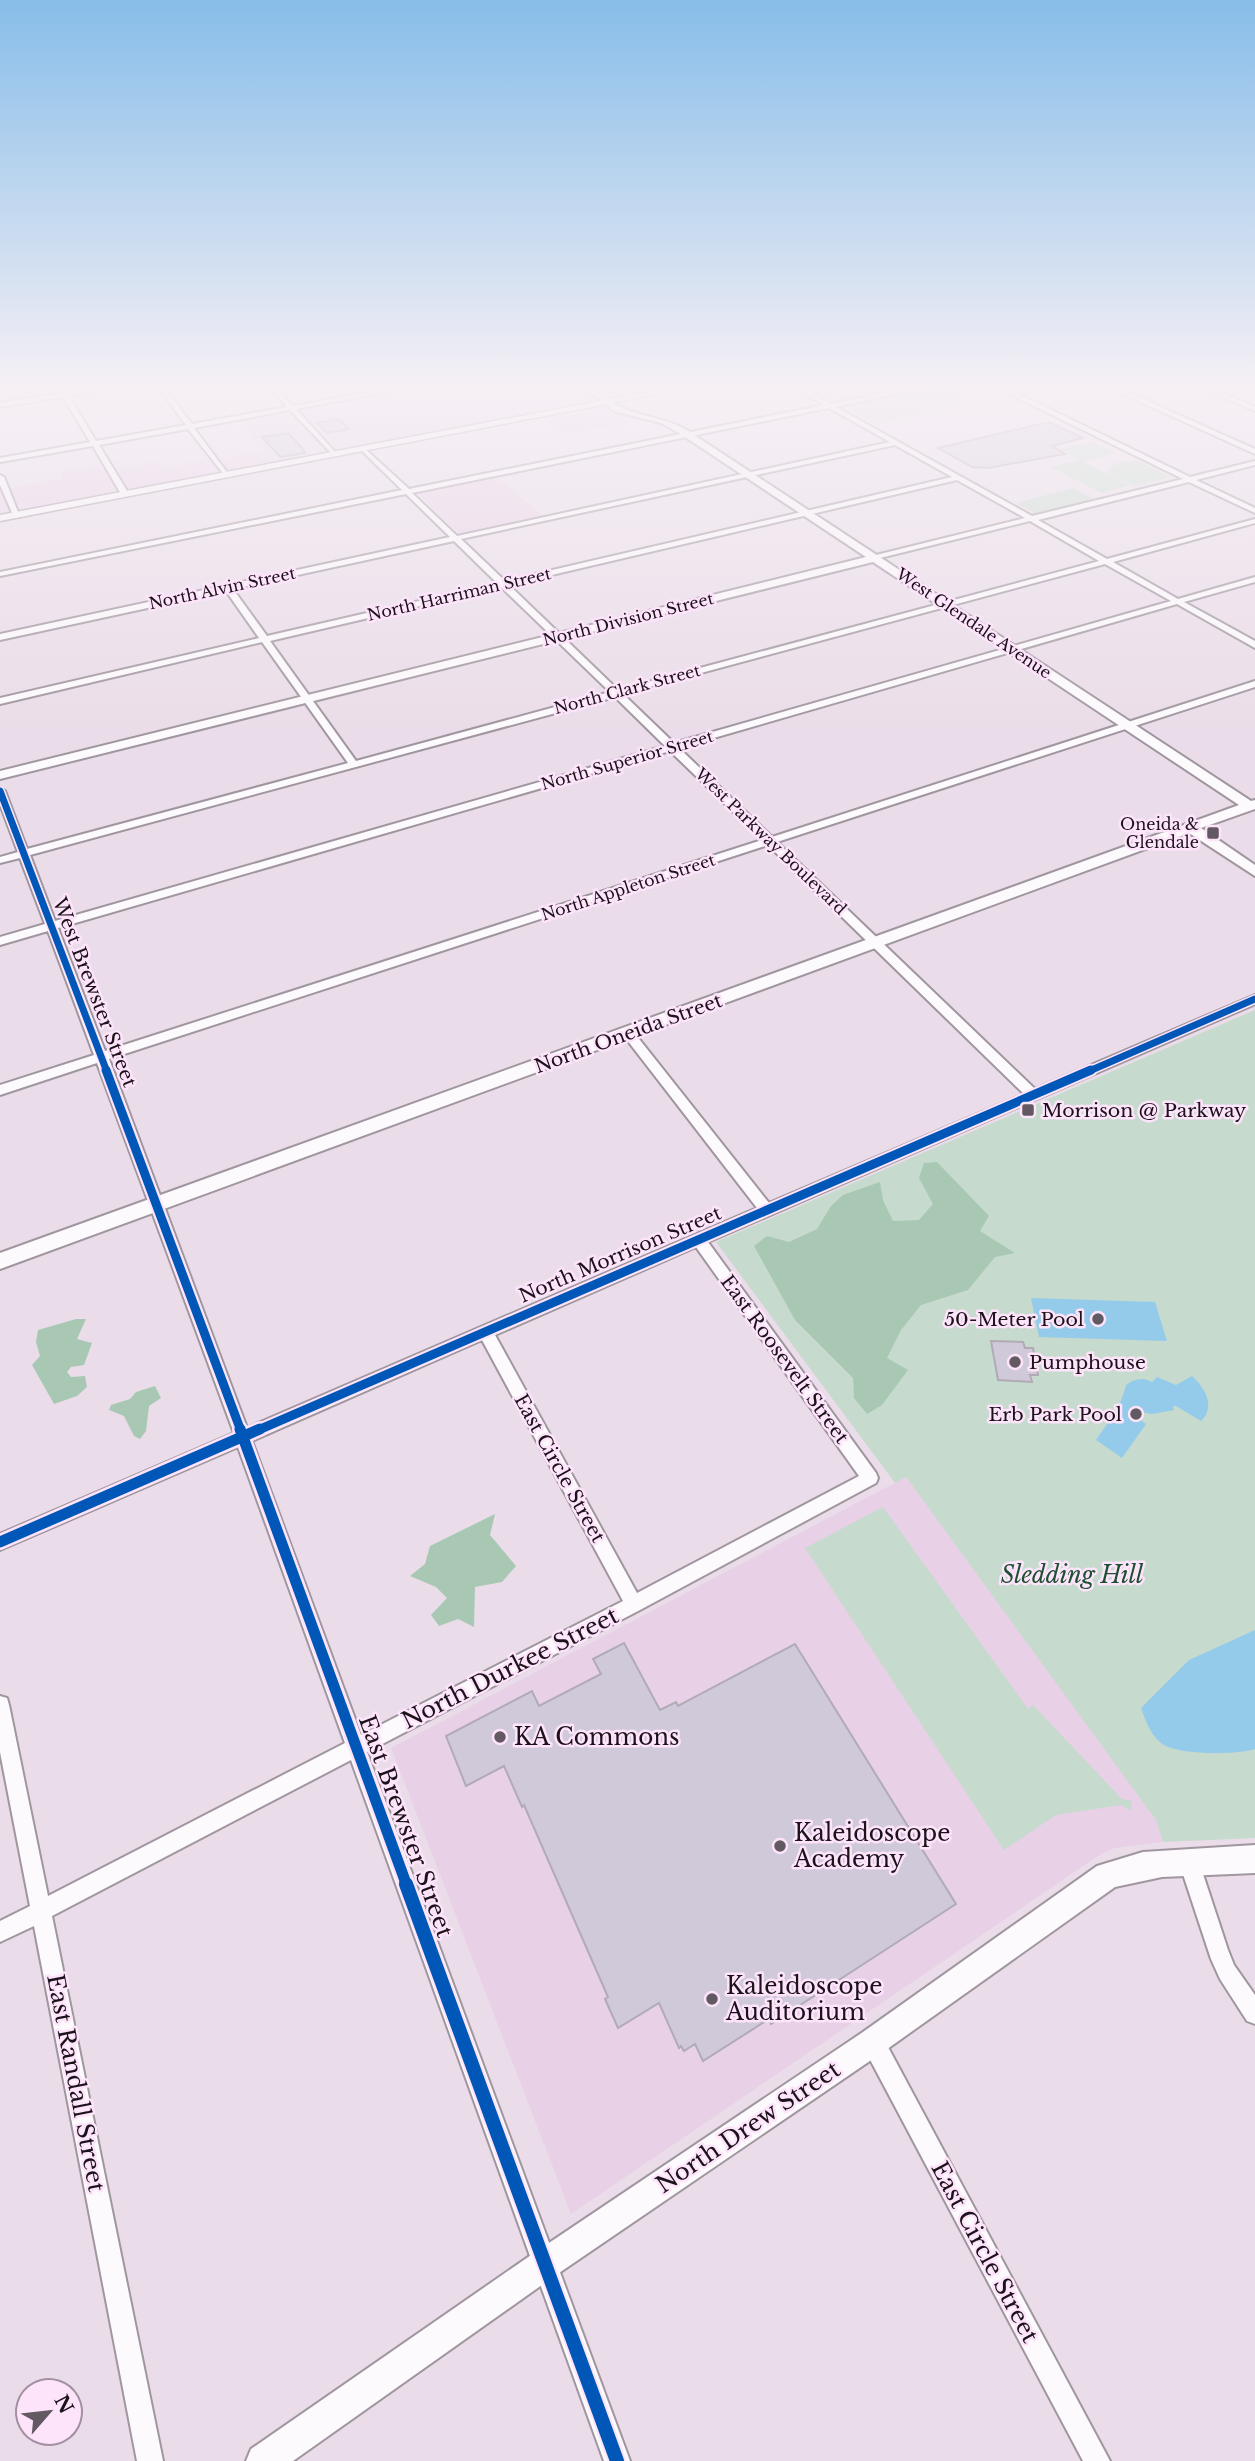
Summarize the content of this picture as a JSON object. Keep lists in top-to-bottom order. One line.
{"streets":{"street":["North Alvin Street","North Harriman Street","North Division Street","West Glendale Avenue","North Clark Street","North Superior Street","West Parkway Boulevard","North Appleton Street","West Brewster Street","North Oneida Street","North Morrison Street","East Roosevelt Street","East Circle Street","North Durkee Street","East Brewster Street","East Randall Street","North Drew Street"]},"crossings":[["North Alvin Street","West Parkway Boulevard"],["North Harriman Street","West Glendale Avenue"],["North Harriman Street","West Parkway Boulevard"],["North Division Street","West Glendale Avenue"],["North Division Street","West Parkway Boulevard"],["West Glendale Avenue","North Clark Street"],["West Glendale Avenue","North Superior Street"],["West Glendale Avenue","North Appleton Street"],["West Glendale Avenue","North Oneida Street"],["North Clark Street","West Parkway Boulevard"],["North Clark Street","West Brewster Street"],["North Superior Street","West Parkway Boulevard"],["North Superior Street","West Brewster Street"],["West Parkway Boulevard","North Appleton Street"],["West Parkway Boulevard","North Oneida Street"],["West Parkway Boulevard","North Morrison Street"],["North Appleton Street","West Brewster Street"],["West Brewster Street","North Oneida Street"],["West Brewster Street","East Brewster Street"],["North Oneida Street","East Brewster Street"],["North Morrison Street","East Roosevelt Street"],["North Morrison Street","East Circle Street"],["North Morrison Street","East Brewster Street"],["East Roosevelt Street","North Durkee Street"],["East Circle Street","North Durkee Street"],["East Circle Street","North Drew Street"],["North Durkee Street","East Brewster Street"],["North Durkee Street","East Randall Street"],["East Brewster Street","North Drew Street"]],"parks":["Sledding Hill"],"places":{"transit":["Oneida & Glendale","Morrison @ Parkway"],"other":["50-Meter Pool","Pumphouse","Erb Park Pool","KA Commons","Kaleidoscope Academy","Kaleidoscope Auditorium"]},"north":"top right"}
